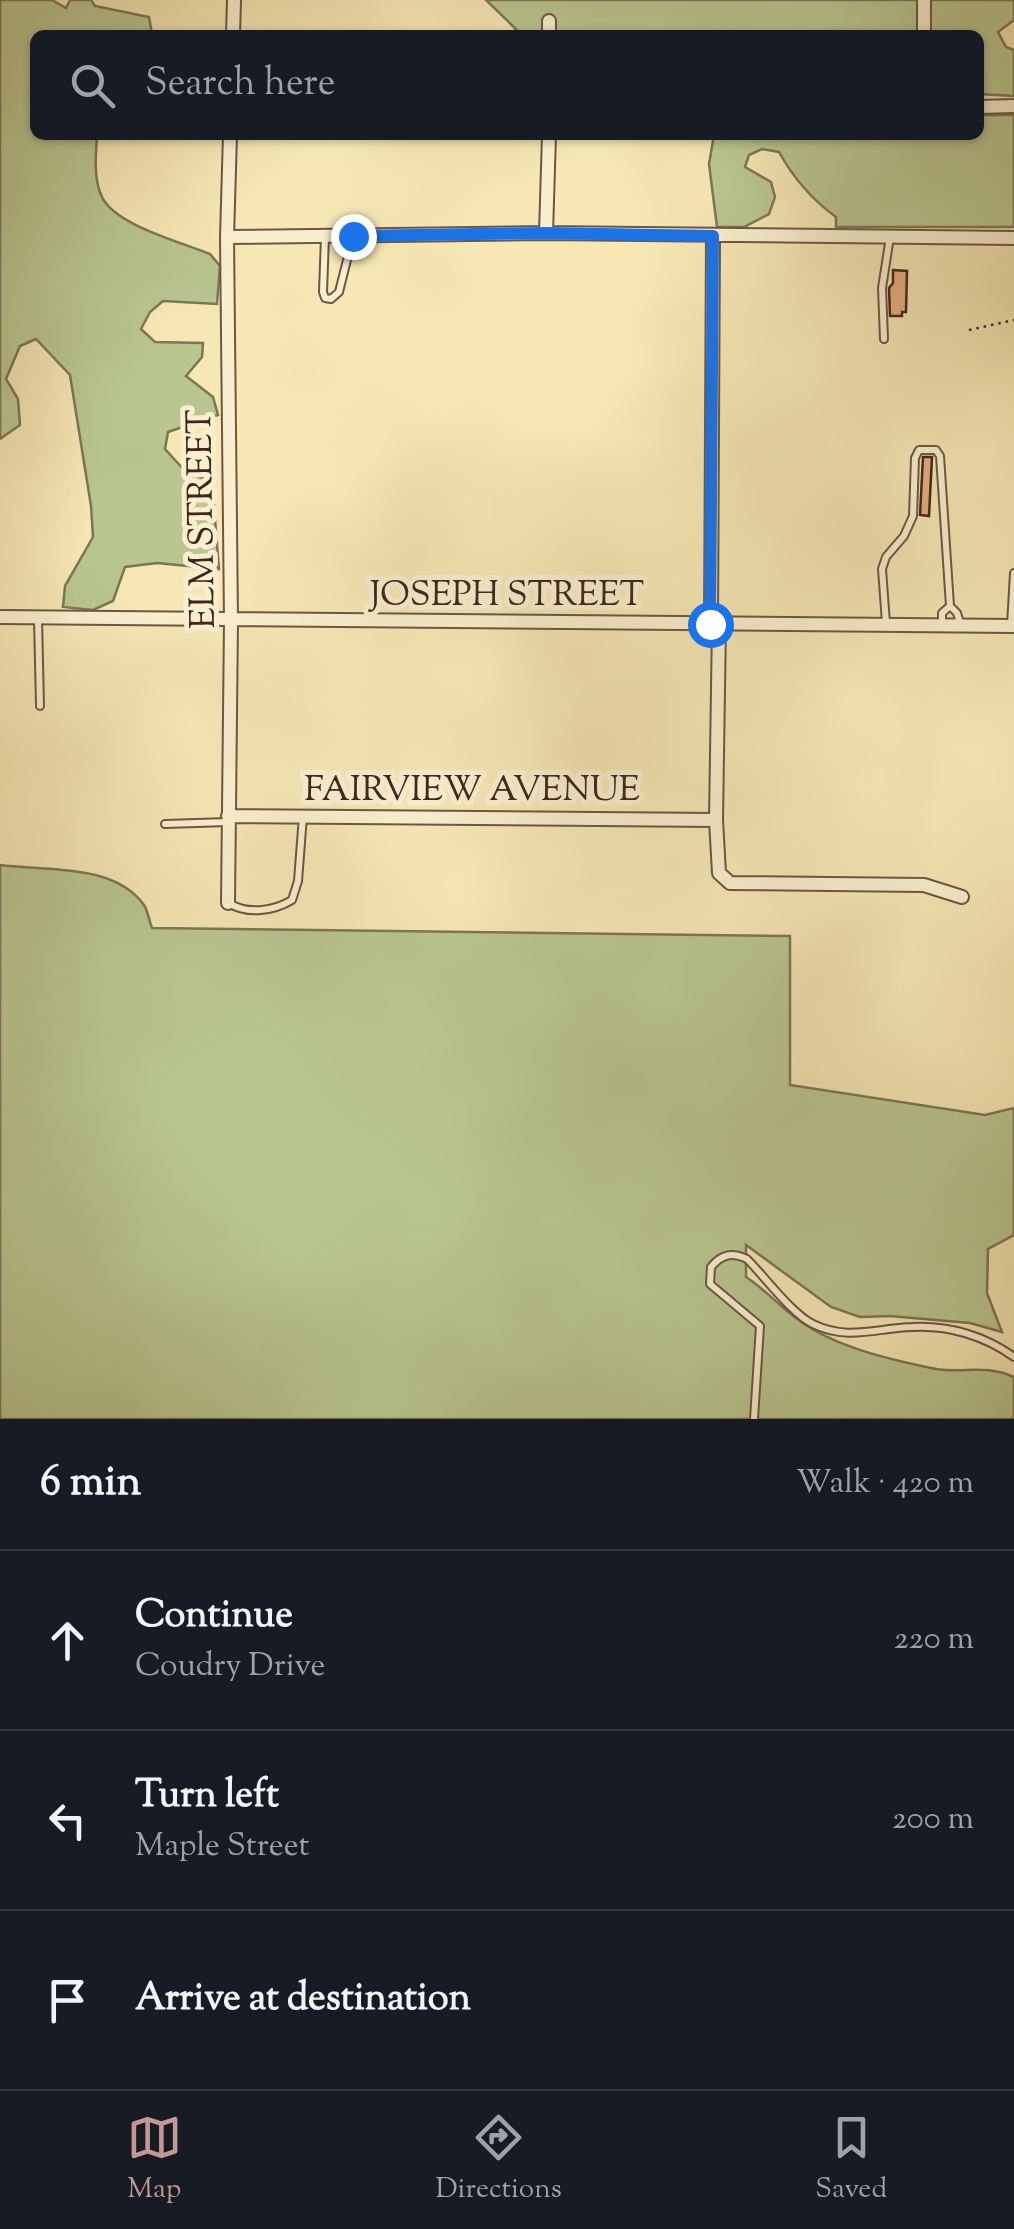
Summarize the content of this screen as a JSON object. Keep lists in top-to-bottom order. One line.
{"streets":{"street":["ELM STREET","JOSEPH STREET","FAIRVIEW AVENUE"]},"crossings":[["ELM STREET","JOSEPH STREET"],["ELM STREET","FAIRVIEW AVENUE"]],"page":{"search":"Search here","heading":["6 min","Walk · 420 m"],"list":[["Continue","Coudry Drive","220 m"],["Turn left","Maple Street","200 m"],"Arrive at destination"],"nav":["Map","Directions","Saved"]}}
